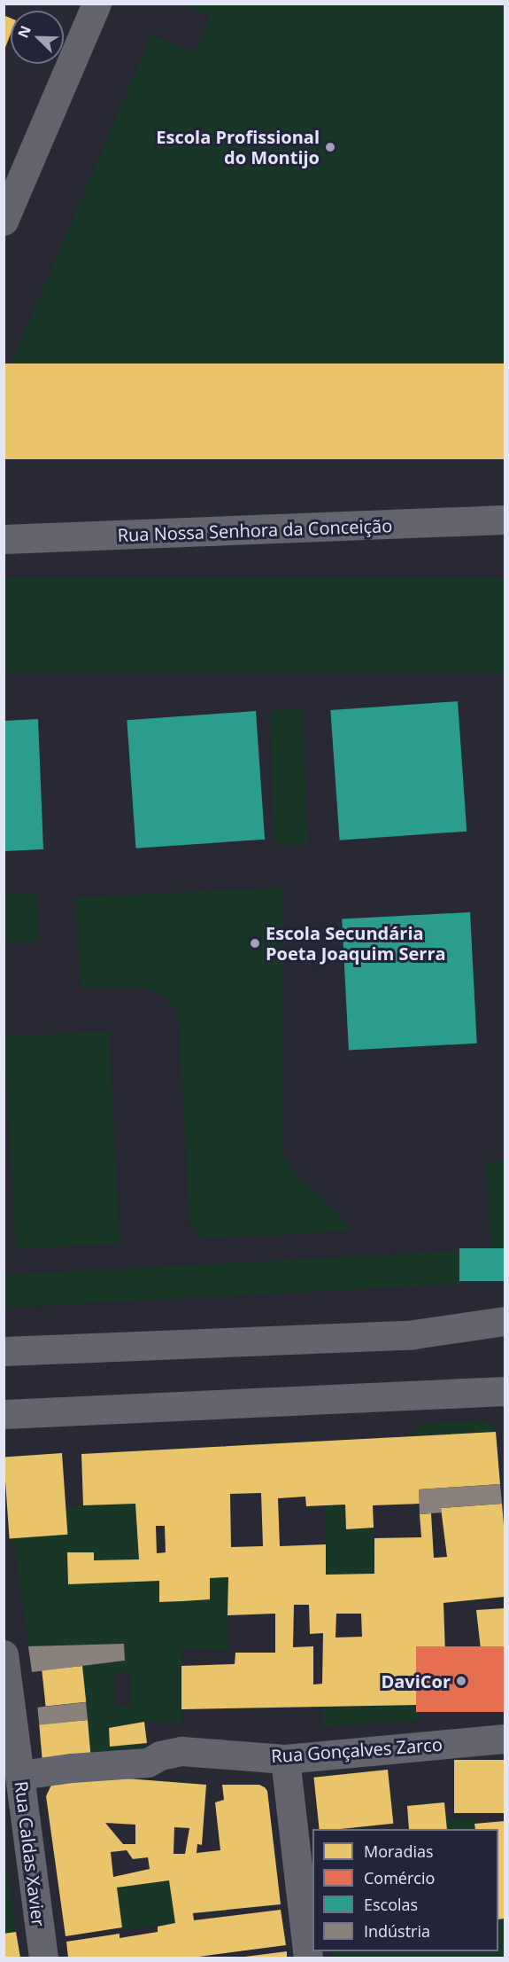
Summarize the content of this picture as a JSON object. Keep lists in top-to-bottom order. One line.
{"streets":{"street":["Rua Nossa Senhora da Conceição","Rua Gonçalves Zarco","Rua Caldas Xavier"]},"crossings":[["Rua Gonçalves Zarco","Rua Caldas Xavier"]],"places":["Escola Profissional do Montijo","Escola Secundária Poeta Joaquim Serra","DaviCor"],"legend":["Moradias","Comércio","Escolas","Indústria"],"north":"top left"}
